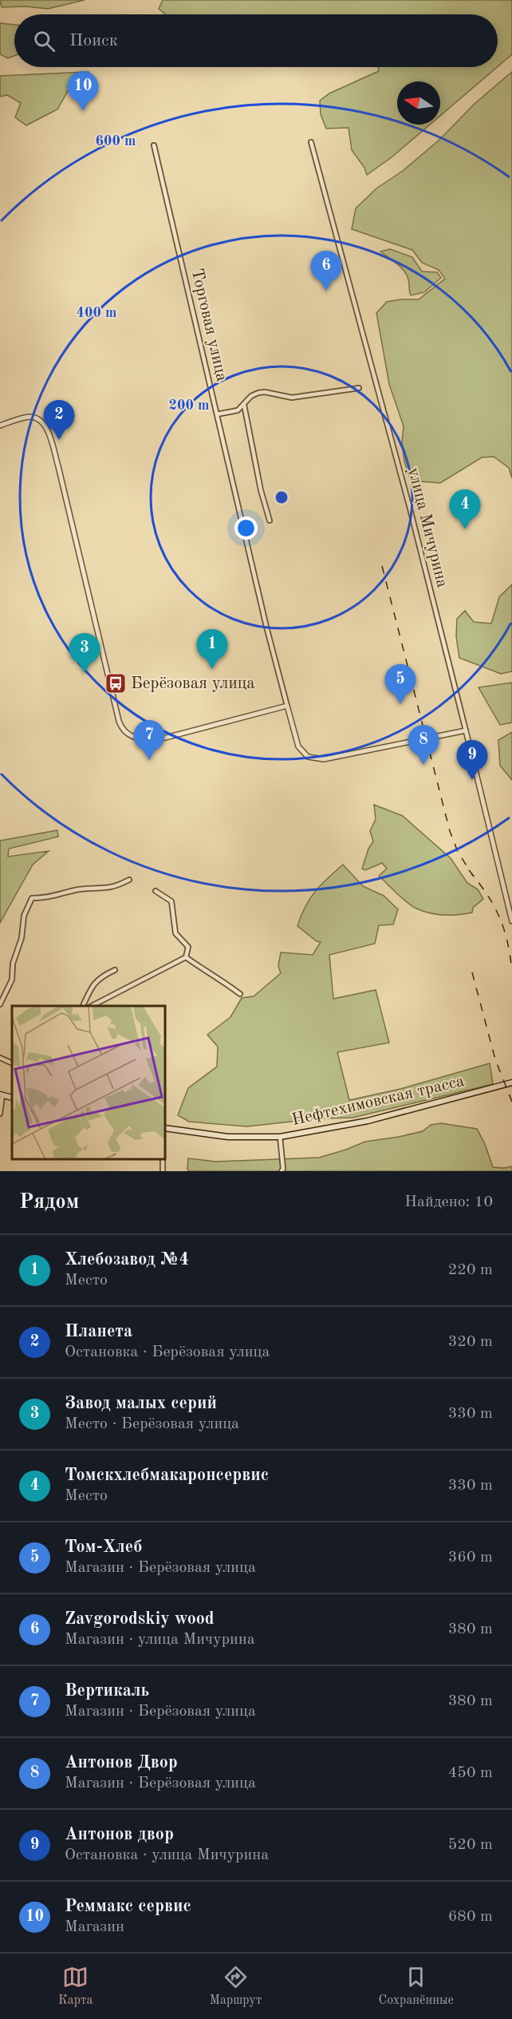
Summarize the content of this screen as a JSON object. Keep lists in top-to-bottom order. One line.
{"streets":{"main road":["Нефтехимовская трасса"],"street":["Торговая улица","улица Мичурина"]},"places":{"bus stop":["Берёзовая улица"]},"north":"left","page":{"search":"Поиск","pins":["10","6","2","4","1","3","5","7","8","9"],"heading":["Рядом","Найдено: 10"],"list":[{"mark":"1","name":"Хлебозавод №4","note":"Место","value":"220 m"},{"mark":"2","name":"Планета","note":"Остановка · Берёзовая улица","value":"320 m"},{"mark":"3","name":"Завод малых серий","note":"Место · Берёзовая улица","value":"330 m"},{"mark":"4","name":"Томскхлебмакаронсервис","note":"Место","value":"330 m"},{"mark":"5","name":"Том-Хлеб","note":"Магазин · Берёзовая улица","value":"360 m"},{"mark":"6","name":"Zavgorodskiy wood","note":"Магазин · улица Мичурина","value":"380 m"},{"mark":"7","name":"Вертикаль","note":"Магазин · Берёзовая улица","value":"380 m"},{"mark":"8","name":"Антонов Двор","note":"Магазин · Берёзовая улица","value":"450 m"},{"mark":"9","name":"Антонов двор","note":"Остановка · улица Мичурина","value":"520 m"},{"mark":"10","name":"Реммакс сервис","note":"Магазин","value":"680 m"}],"nav":["Карта","Маршрут","Сохранённые"]},"rings":["600 m","400 m","200 m"]}
